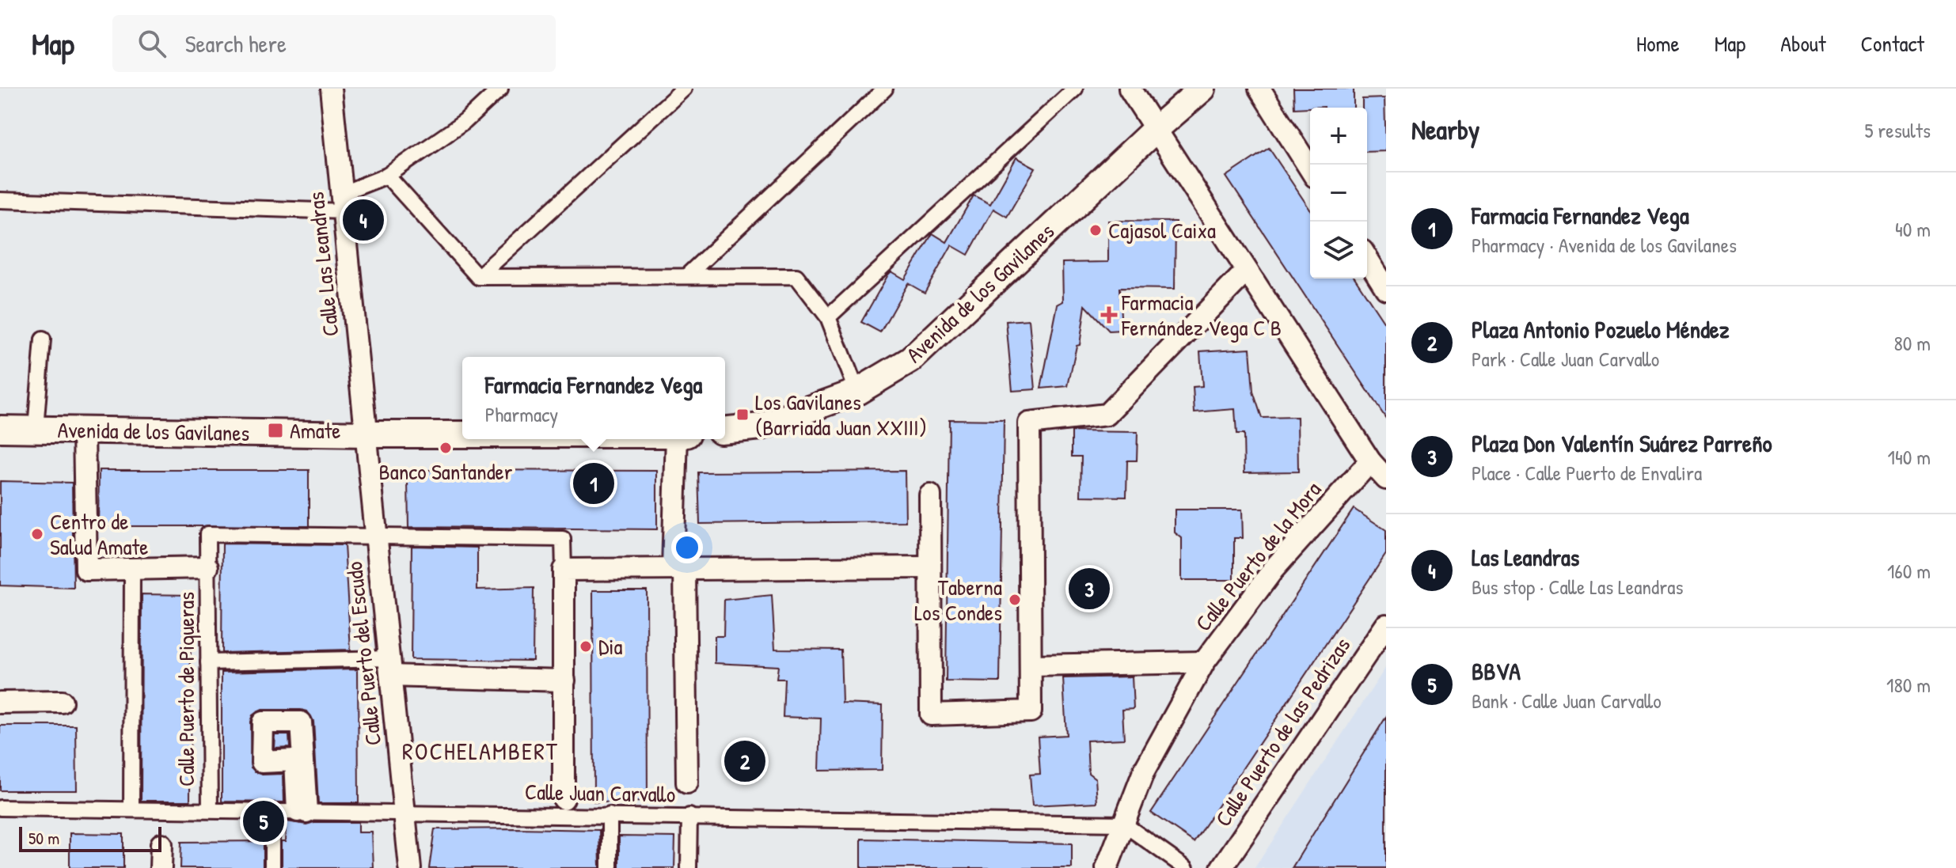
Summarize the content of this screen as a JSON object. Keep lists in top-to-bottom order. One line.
{"streets":{"street":["Calle Las Leandras","Avenida de los Gavilanes","Calle Puerto de la Mora","Calle Puerto del Escudo","Calle Puerto de Piqueras","Calle Puerto de las Pedrizas","Calle Juan Carvallo"]},"crossings":[["Calle Las Leandras","Avenida de los Gavilanes"],["Calle Las Leandras","Calle Puerto del Escudo"],["Avenida de los Gavilanes","Calle Puerto del Escudo"],["Calle Puerto de la Mora","Calle Juan Carvallo"],["Calle Puerto del Escudo","Calle Puerto de Piqueras"],["Calle Puerto del Escudo","Calle Juan Carvallo"],["Calle Puerto de Piqueras","Calle Juan Carvallo"]],"districts":["ROCHELAMBERT"],"places":{"other":["Cajasol Caixa","Banco Santander","Centro de Salud Amate","Taberna Los Condes","Dia"],"health":["Farmacia Fernández Vega C B"],"transit":["Los Gavilanes (Barriada Juan XXIII)","Amate"]},"scale_bar":"50 m","page":{"header":"Map","search":"Search here","nav":["Home","Map","About","Contact"],"heading":["Nearby","5 results"],"map_buttons":["+","−"],"list":[{"mark":"1","name":"Farmacia Fernandez Vega","note":"Pharmacy · Avenida de los Gavilanes","value":"40 m"},{"mark":"2","name":"Plaza Antonio Pozuelo Méndez","note":"Park · Calle Juan Carvallo","value":"80 m"},{"mark":"3","name":"Plaza Don Valentín Suárez Parreño","note":"Place · Calle Puerto de Envalira","value":"140 m"},{"mark":"4","name":"Las Leandras","note":"Bus stop · Calle Las Leandras","value":"160 m"},{"mark":"5","name":"BBVA","note":"Bank · Calle Juan Carvallo","value":"180 m"}],"pins":["4","1","3","2","5"],"popup":["Farmacia Fernandez Vega","Pharmacy"],"scale":"50 m"}}
